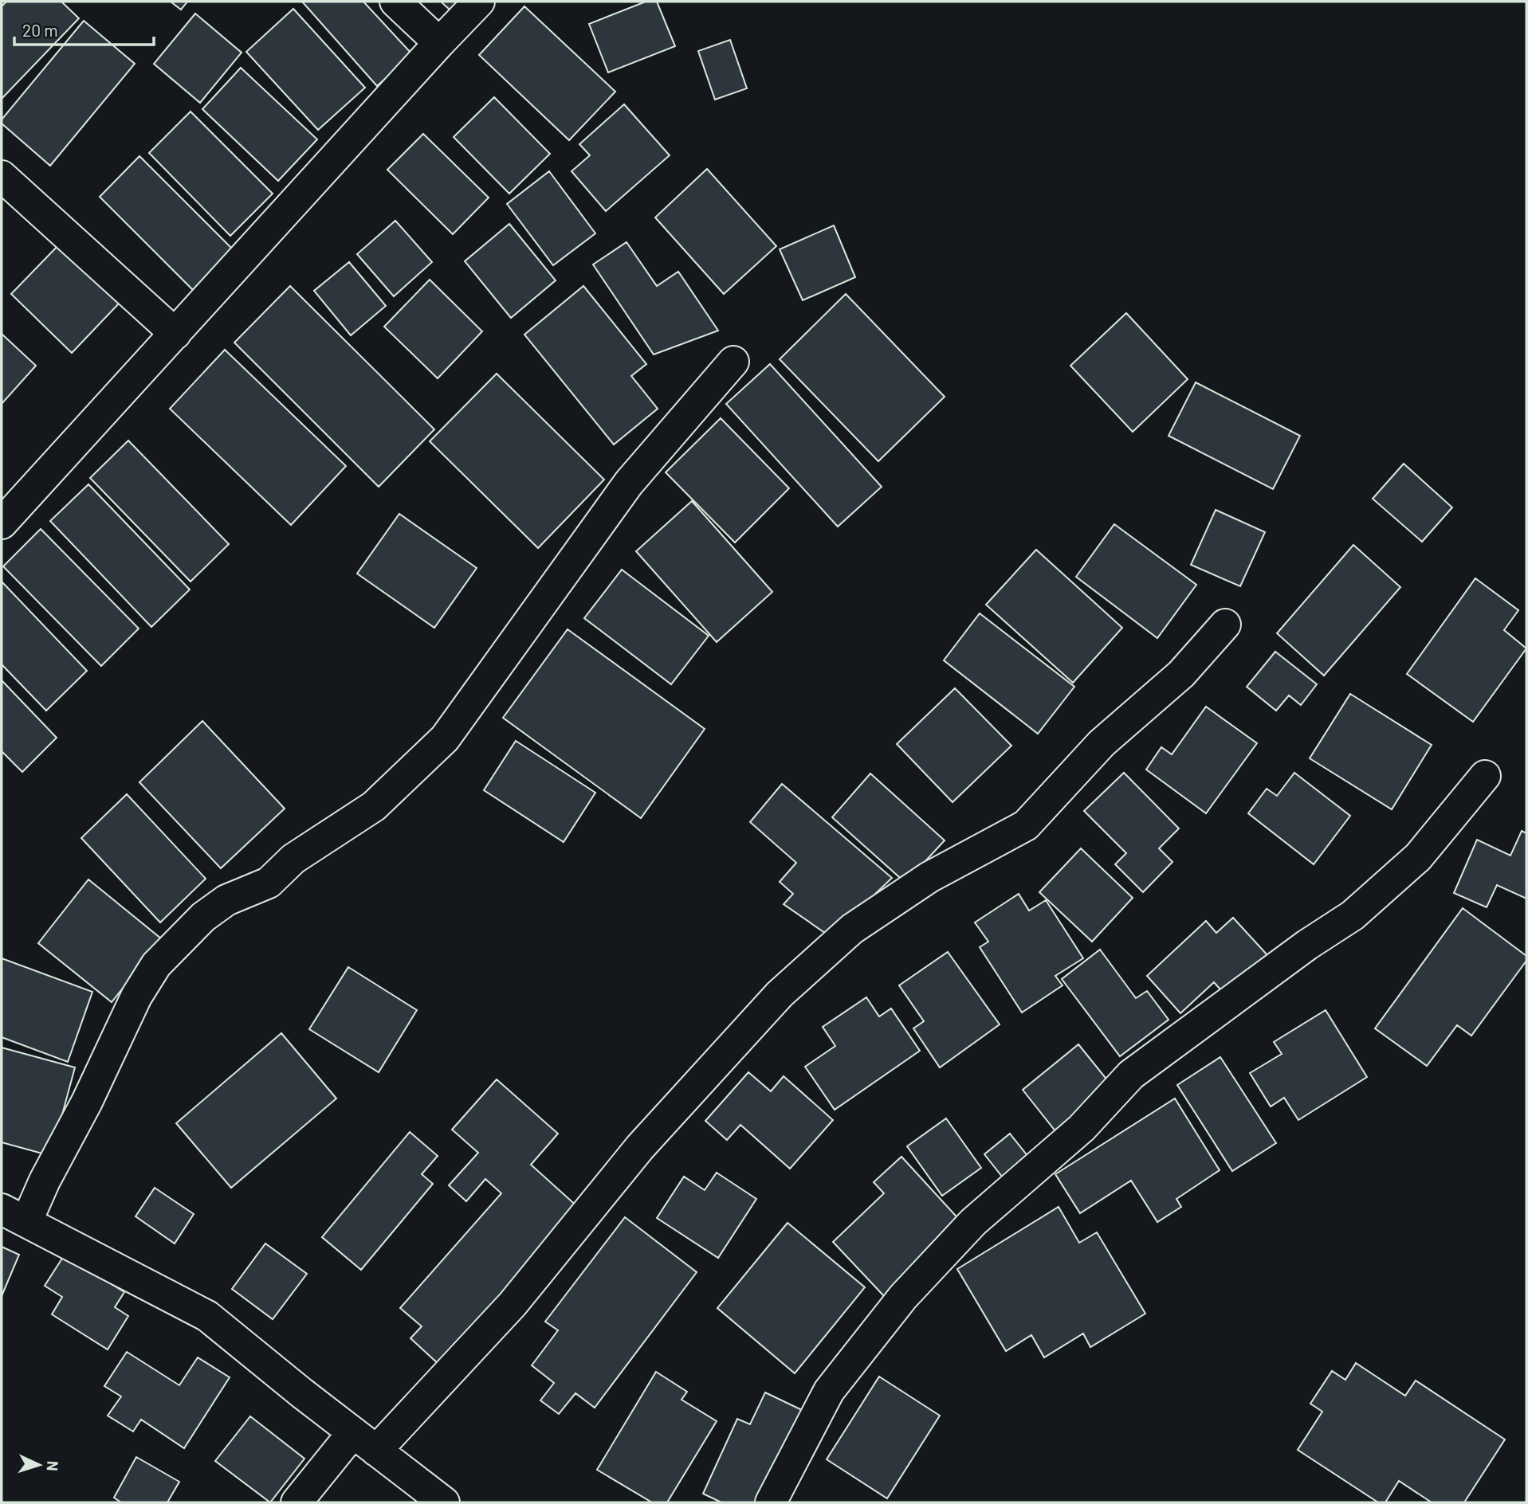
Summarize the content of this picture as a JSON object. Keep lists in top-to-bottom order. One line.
{"scale_bar":"20 m","north":"right"}
